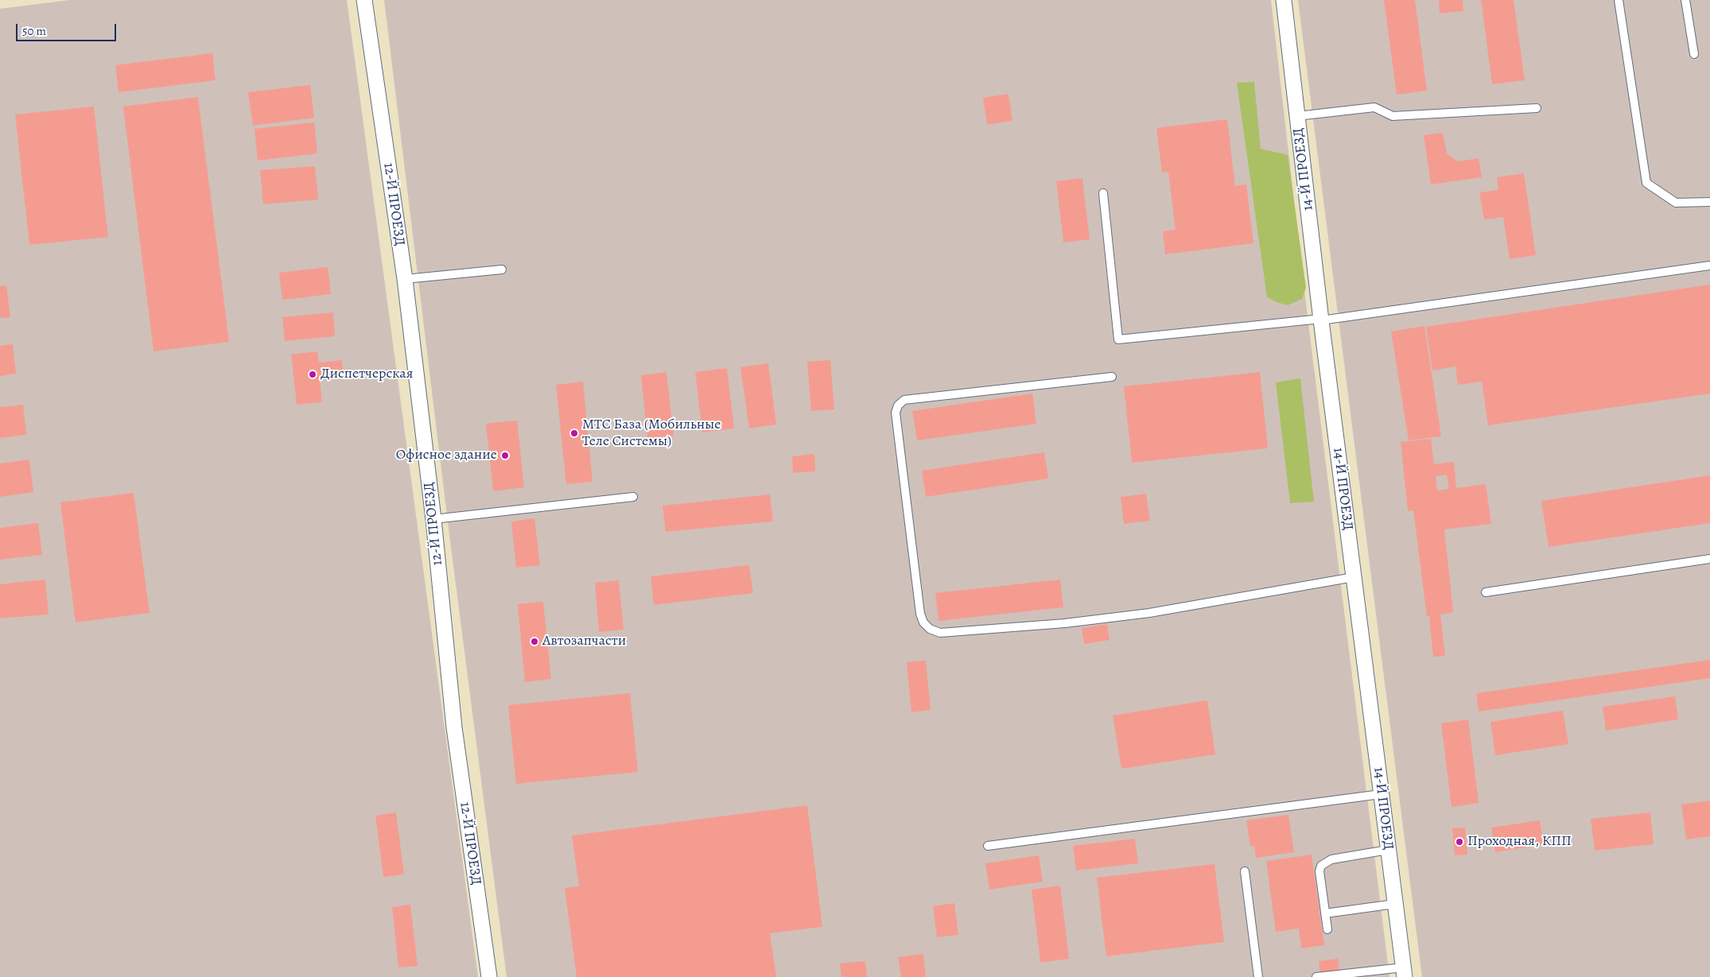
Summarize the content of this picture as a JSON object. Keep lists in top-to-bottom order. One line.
{"streets":{"street":["14-Й ПРОЕЗД","12-Й ПРОЕЗД"]},"places":["Диспетчерская","МТС База (Мобильные Теле Системы)","Офисное здание","Автозапчасти","Проходная, КПП"],"scale_bar":"50 m"}
